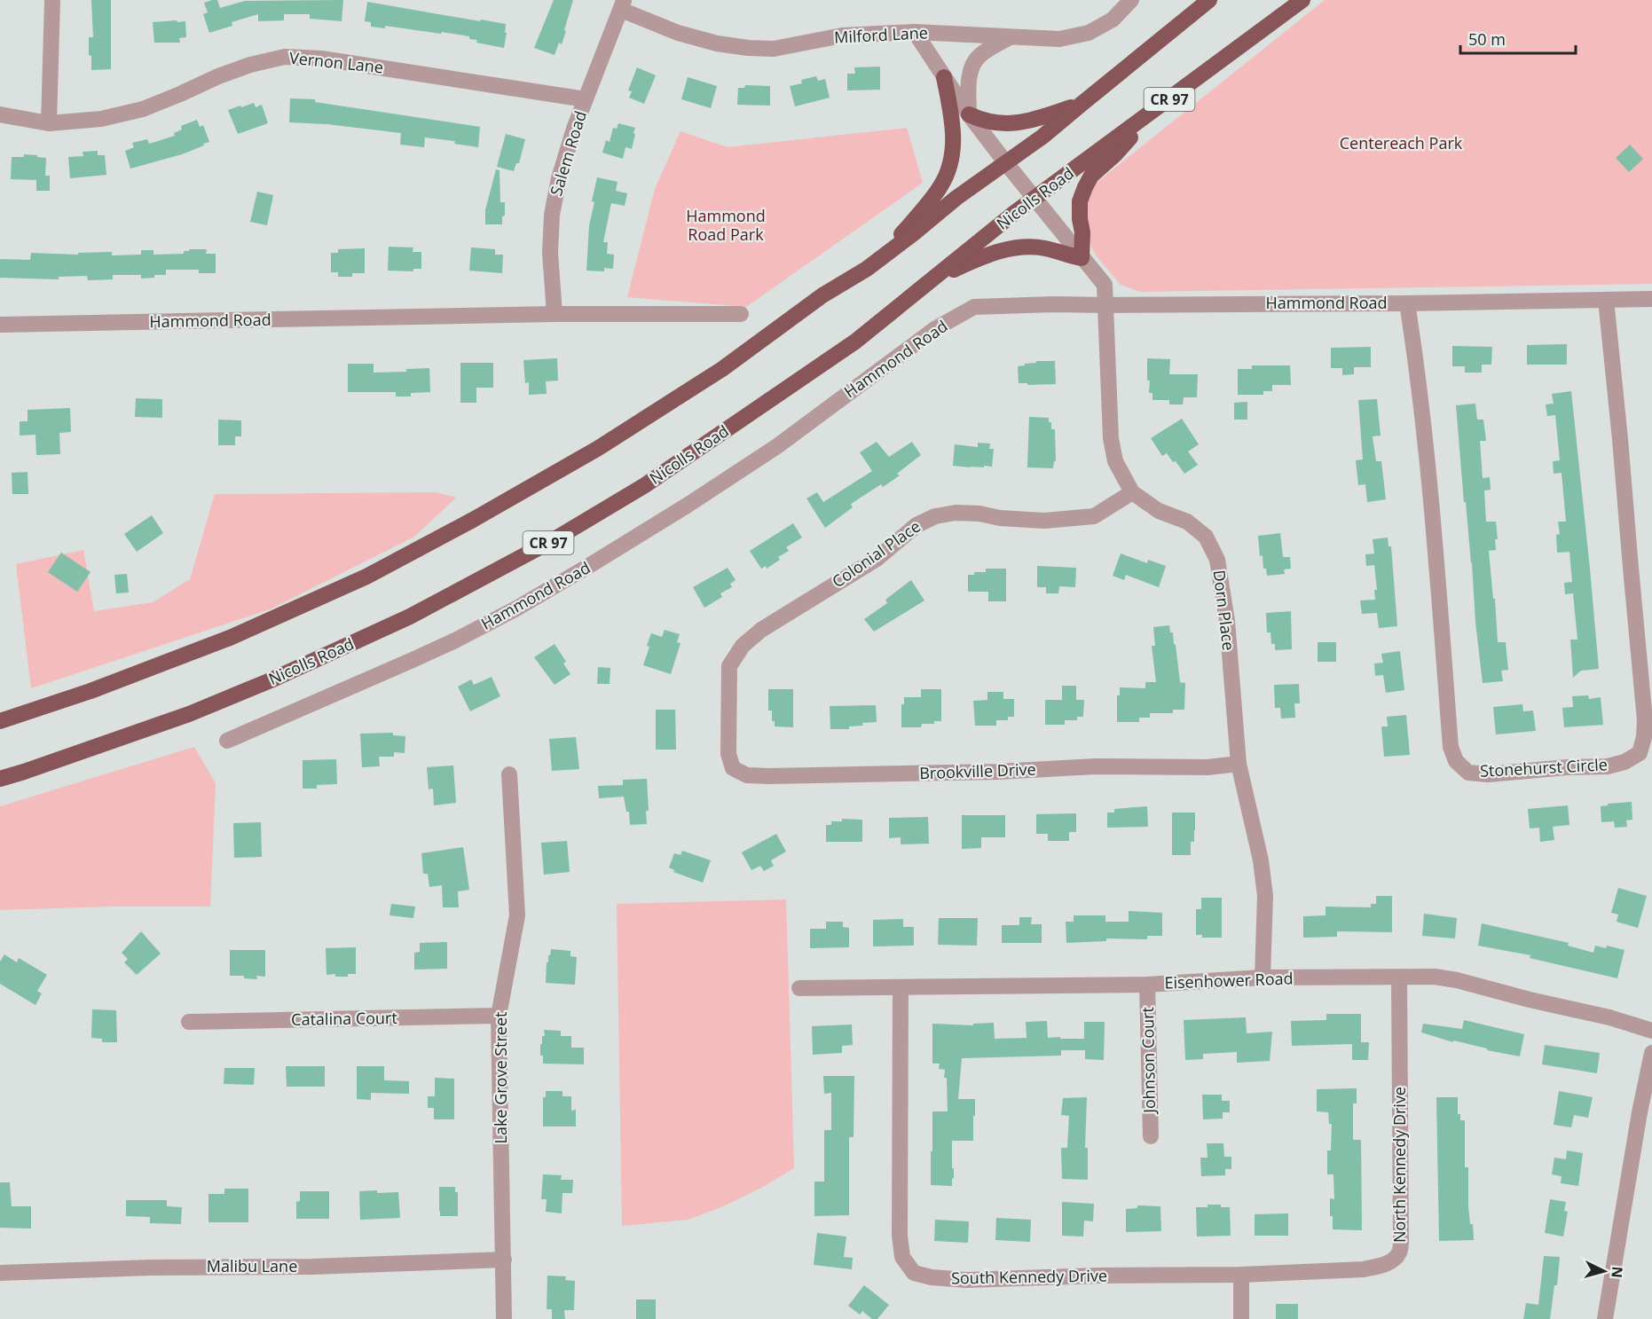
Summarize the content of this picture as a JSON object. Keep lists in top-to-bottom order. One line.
{"streets":{"highway":["CR 97","Nicolls Road"],"street":["Milford Lane","Vernon Lane","Salem Road","Hammond Road","Colonial Place","Dorn Place","Stonehurst Circle","Brookville Drive","Eisenhower Road","Catalina Court","Johnson Court","Lake Grove Street","North Kennedy Drive","Malibu Lane","South Kennedy Drive"]},"crossings":[["Milford Lane","Salem Road"],["Milford Lane","Dorn Place"],["Vernon Lane","Salem Road"],["Salem Road","Hammond Road"],["Nicolls Road","Dorn Place"],["Hammond Road","Dorn Place"],["Hammond Road","Stonehurst Circle"],["Colonial Place","Dorn Place"],["Colonial Place","Brookville Drive"],["Dorn Place","Brookville Drive"],["Dorn Place","Eisenhower Road"],["Eisenhower Road","Johnson Court"],["Eisenhower Road","North Kennedy Drive"],["Eisenhower Road","South Kennedy Drive"],["Catalina Court","Lake Grove Street"],["Lake Grove Street","Malibu Lane"],["North Kennedy Drive","South Kennedy Drive"]],"parks":["Centereach Park","Hammond Road Park"],"scale_bar":"50 m","north":"right"}
